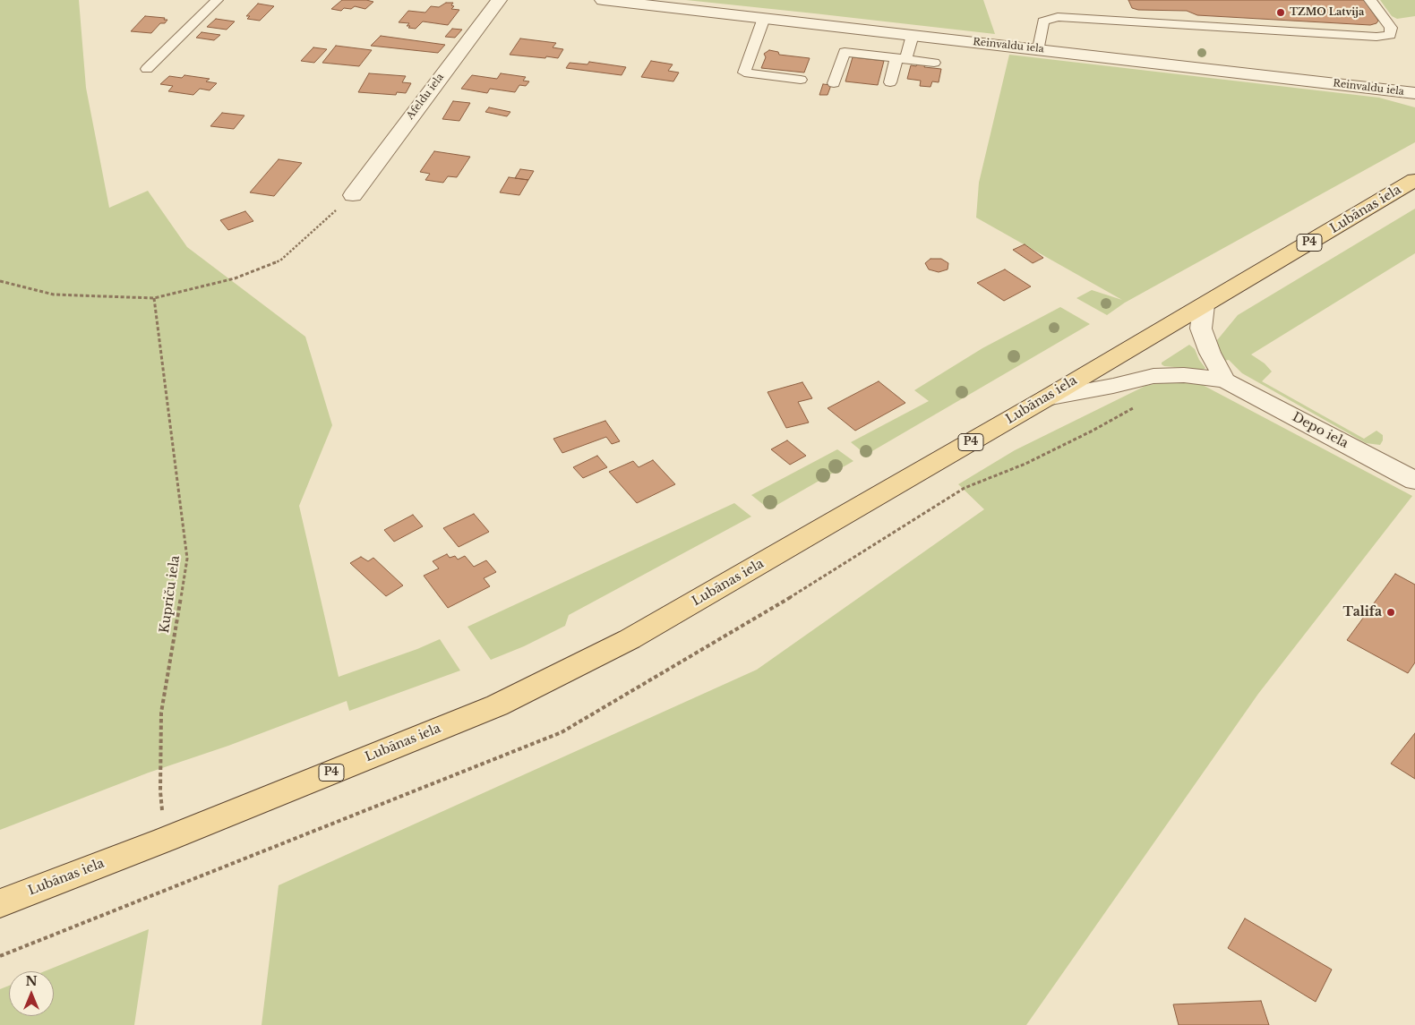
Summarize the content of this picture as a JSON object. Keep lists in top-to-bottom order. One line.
{"streets":{"main road":["Lubānas iela","P4"],"street":["Reinvaldu iela","Afeldu iela","Depo iela"],"path":["Kupriču iela"]},"crossings":[["Lubānas iela","Depo iela"],["Lubānas iela","Kupriču iela"]],"places":["TZMO Latvija","Talifa"],"north":"top"}
